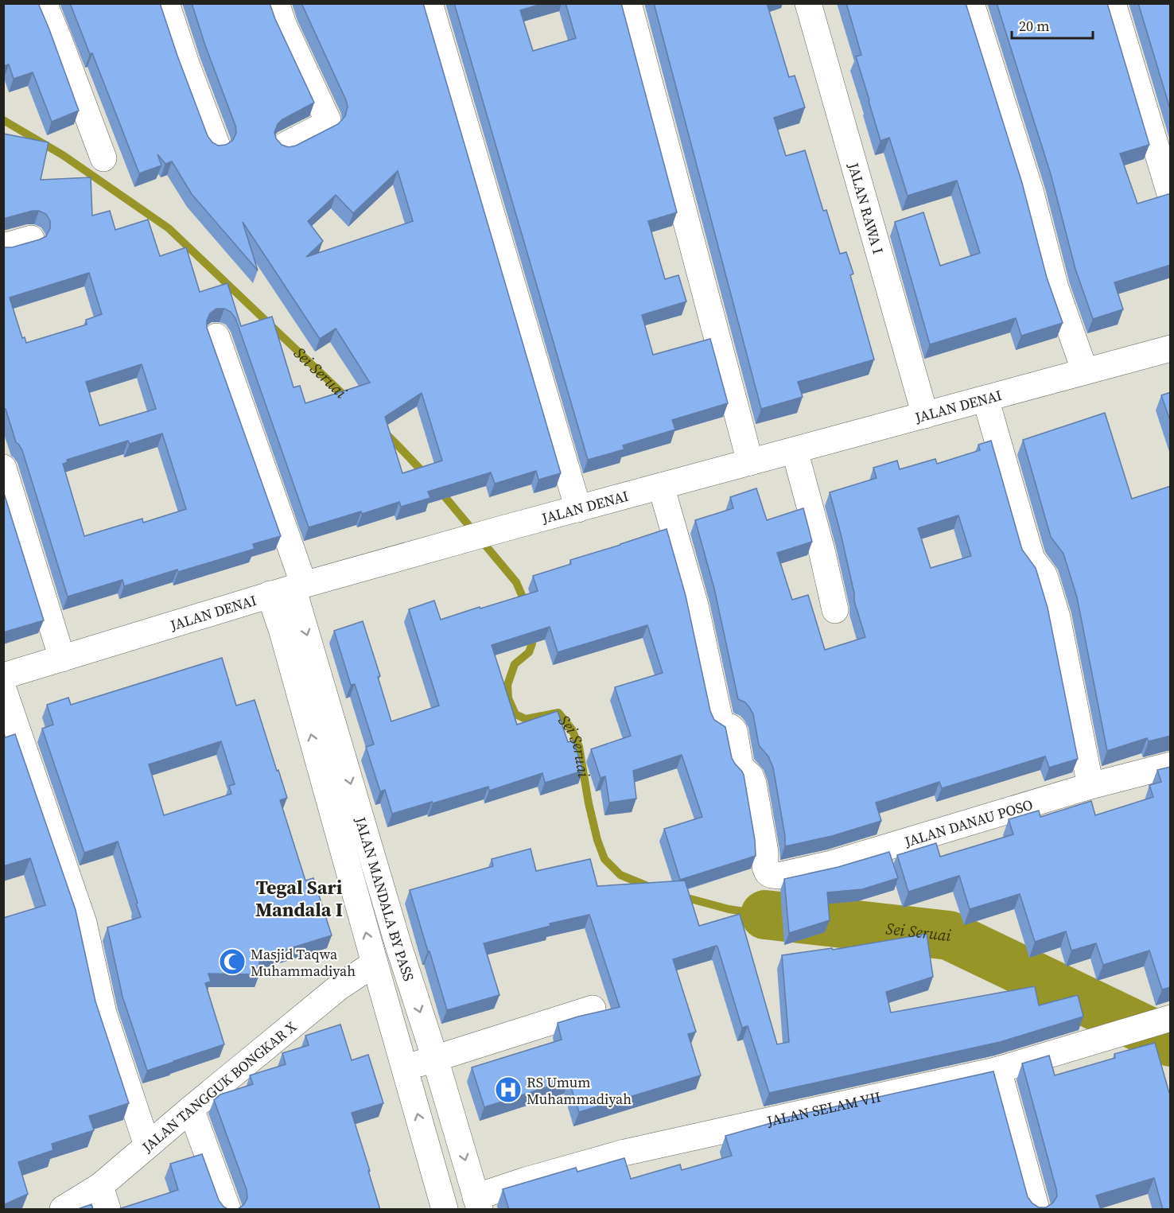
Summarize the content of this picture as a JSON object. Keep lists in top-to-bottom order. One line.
{"streets":{"street":["JALAN RAWA I","JALAN DENAI","JALAN DANAU POSO","JALAN MANDALA BY PASS","JALAN TANGGUK BONGKAR X","JALAN SELAM VII"]},"crossings":[["JALAN RAWA I","JALAN DENAI"],["JALAN DENAI","JALAN DANAU POSO"],["JALAN DENAI","JALAN MANDALA BY PASS"],["JALAN MANDALA BY PASS","JALAN TANGGUK BONGKAR X"],["JALAN MANDALA BY PASS","JALAN SELAM VII"]],"districts":["Tegal Sari Mandala I"],"water":["Sei Seruai"],"places":{"mosque":["Masjid Taqwa Muhammadiyah"],"hospital":["RS Umum Muhammadiyah"]},"scale_bar":"20 m"}
